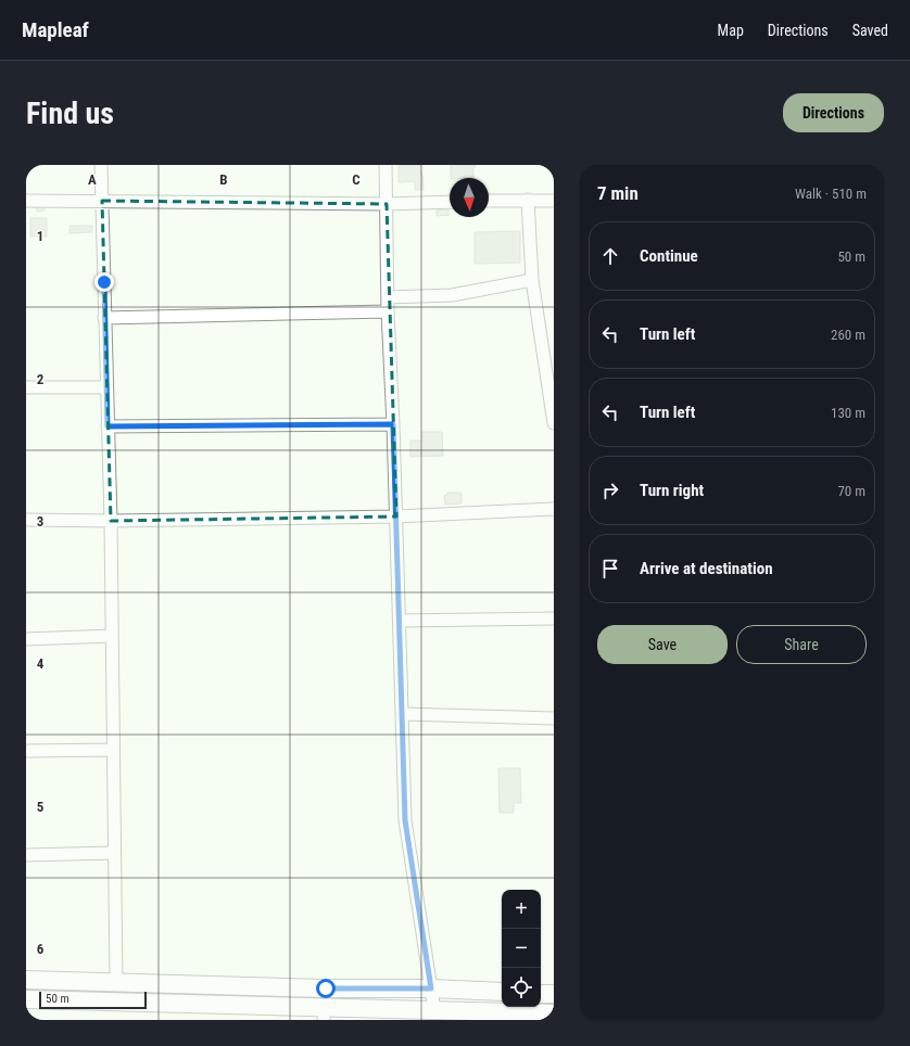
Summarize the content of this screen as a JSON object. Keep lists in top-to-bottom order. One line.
{"scale_bar":"50 m","north":"bottom","page":{"header":"Mapleaf","nav":["Map","Directions","Saved"],"buttons":["Directions",["Save","Share"]],"title":"Find us","heading":["7 min","Walk · 510 m"],"list":[["Continue","50 m"],["Turn left","260 m"],["Turn left","130 m"],["Turn right","70 m"],"Arrive at destination"],"map_buttons":["+","−"],"scale":"50 m"},"grid":{"columns":["A","B","C"],"rows":["1","2","3","4","5","6"]}}
